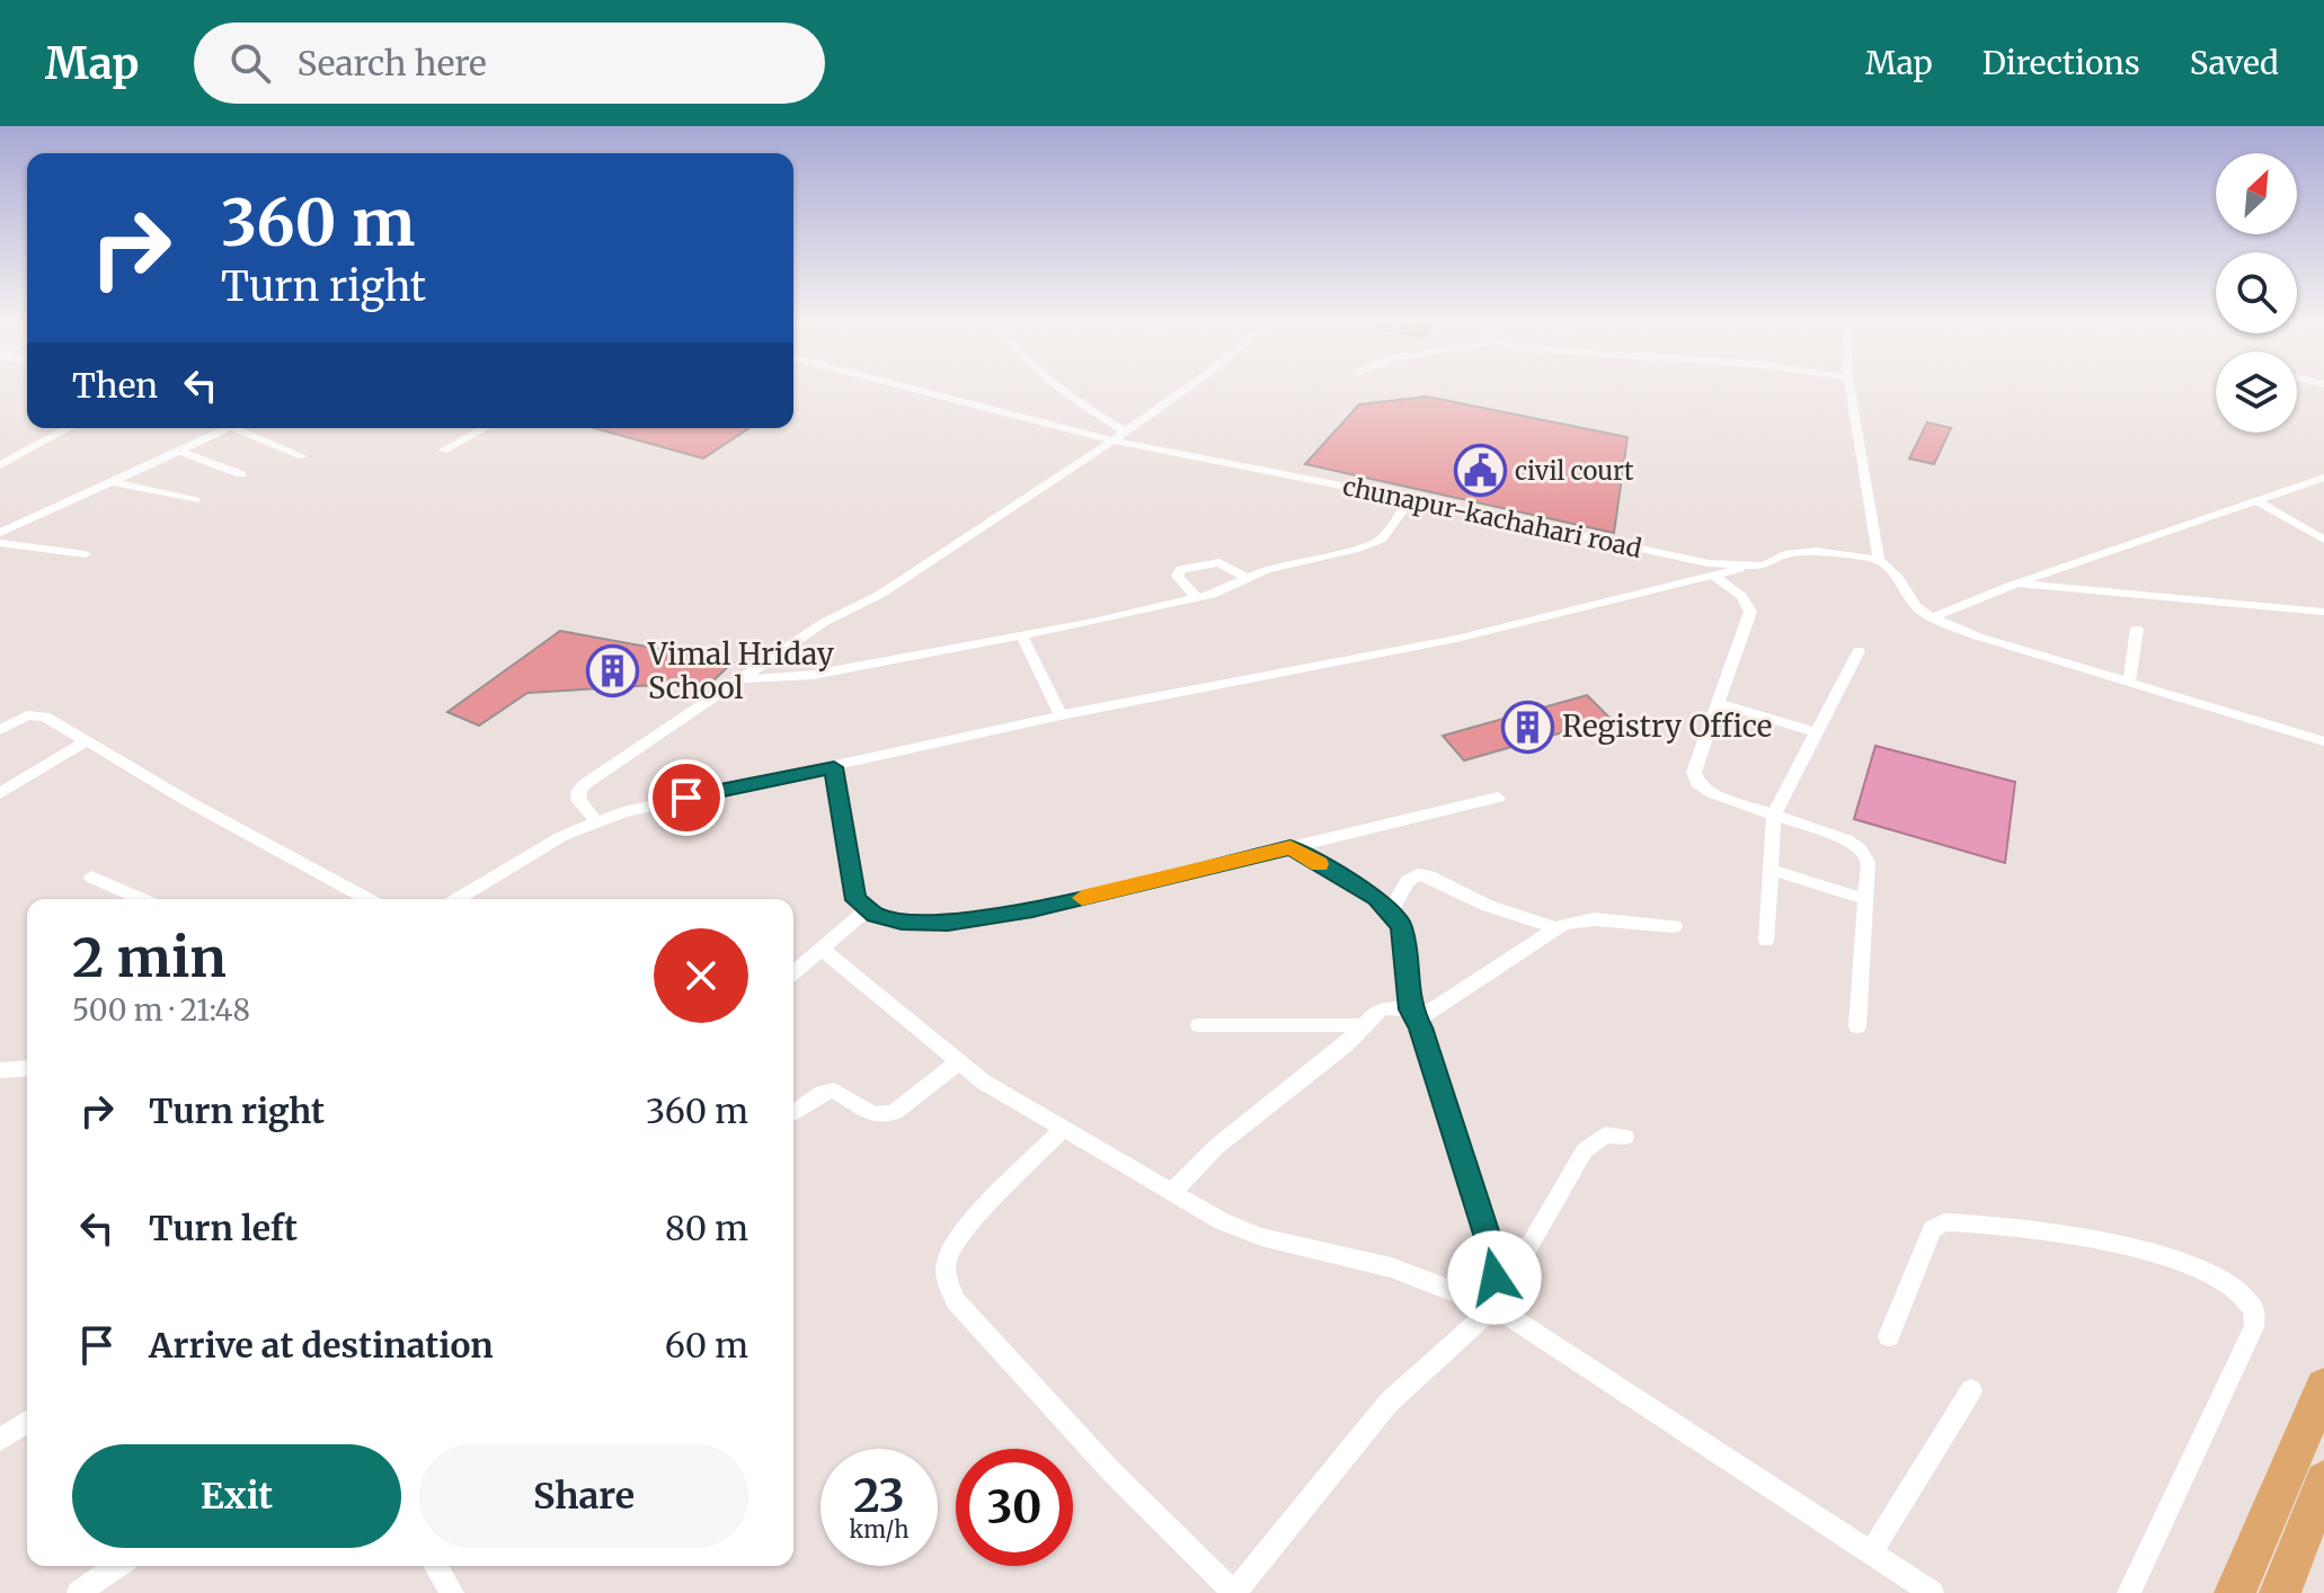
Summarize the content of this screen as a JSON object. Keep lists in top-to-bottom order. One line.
{"streets":{"street":["chunapur-kachahari road"]},"places":{"public building":["civil court"],"building":["Vimal Hriday School","Registry Office"]},"north":"top right","page":{"header":"Map","search":"Search here","nav":["Map","Directions","Saved"],"turn":["360 m","Turn right"],"then":"Then","heading":["2 min","500 m · 21:48"],"list":[{"name":"Turn right","value":"360 m"},{"name":"Turn left","value":"80 m"},{"name":"Arrive at destination","value":"60 m"}],"buttons":["Exit","Share"],"speed":"23 km/h","limit":"30"}}
